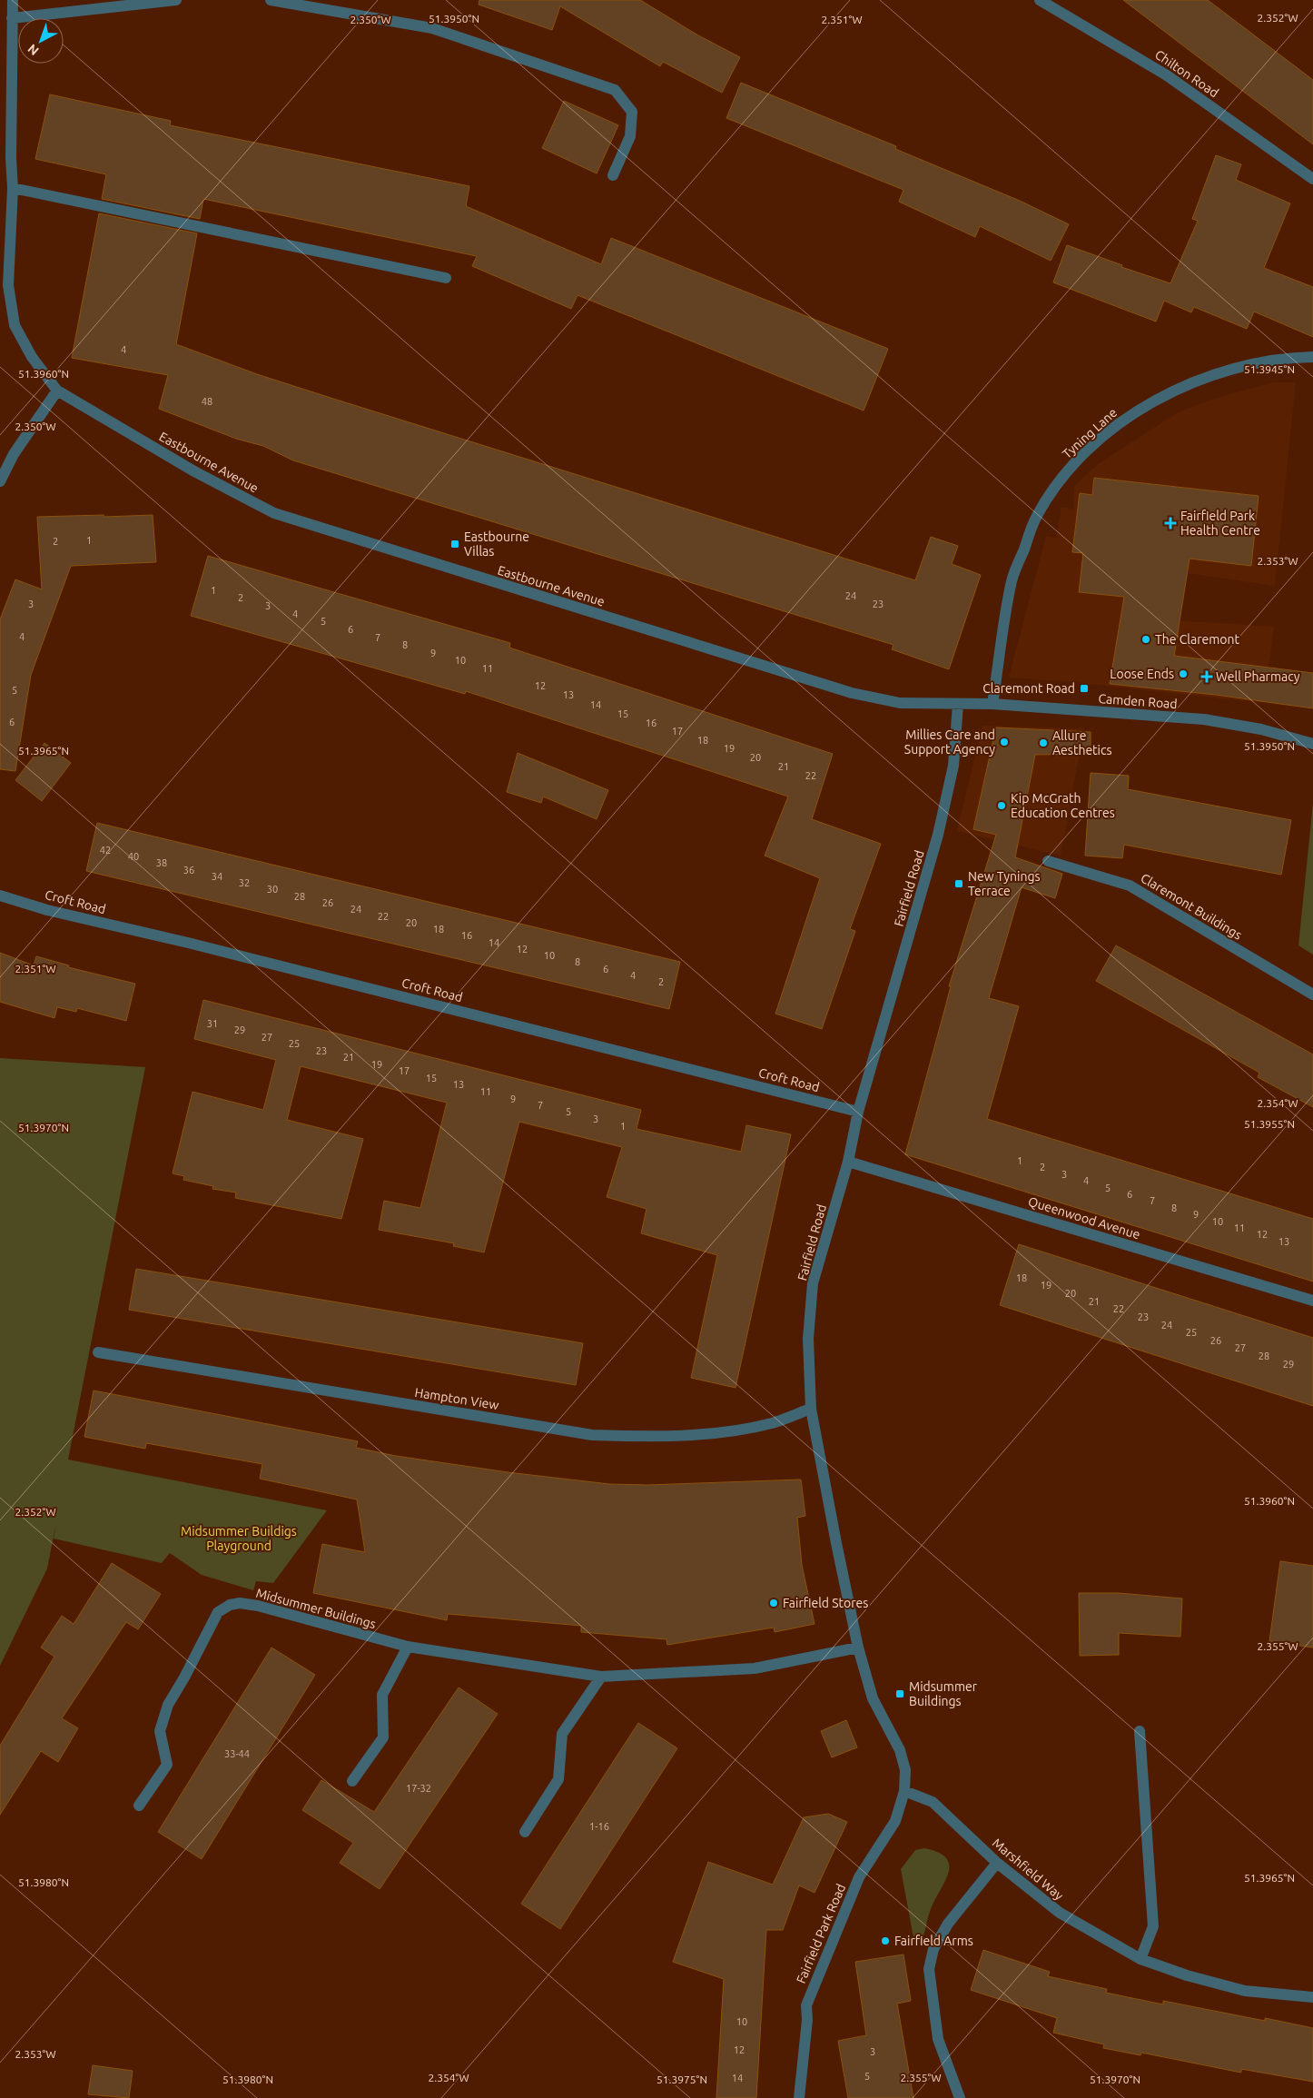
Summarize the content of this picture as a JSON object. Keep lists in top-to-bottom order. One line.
{"streets":{"street":["Chilton Road","Tyning Lane","Eastbourne Avenue","Camden Road","Fairfield Road","Croft Road","Claremont Buildings","Queenwood Avenue","Hampton View","Midsummer Buildings","Marshfield Way","Fairfield Park Road"]},"crossings":[["Tyning Lane","Camden Road"],["Eastbourne Avenue","Camden Road"],["Eastbourne Avenue","Fairfield Road"],["Camden Road","Fairfield Road"],["Fairfield Road","Croft Road"],["Fairfield Road","Queenwood Avenue"],["Fairfield Road","Hampton View"],["Fairfield Road","Midsummer Buildings"],["Fairfield Road","Marshfield Way"],["Fairfield Road","Fairfield Park Road"],["Marshfield Way","Fairfield Park Road"]],"parks":["Midsummer Buildigs Playground"],"places":{"health":["Fairfield Park Health Centre","Well Pharmacy"],"transit":["Eastbourne Villas","Claremont Road","New Tynings Terrace","Midsummer Buildings"],"other":["The Claremont","Loose Ends","Millies Care and Support Agency","Allure Aesthetics","Kip McGrath Education Centres","Fairfield Stores","Fairfield Arms"]},"house_numbers":["4","48","1","2","1","24","2","3","23","3","4","5","6","4","7","8","9","10","11","12","5","13","14","15","6","16","17","18","19","20","21","22","42","40","38","36","34","32","30","28","26","24","22","20","18","16","14","12","10","8","6","4","2","31","29","27","25","23","21","19","17","15","13","11","9","7","5","3","1","1","2","3","4","5","6","7","8","9","10","11","12","13","18","19","20","21","22","23","24","25","26","27","28","29","33-44","17-32","1-16","10","12","3","5","14"],"north":"bottom left","coordinates":["2.352°W","51.3950°N","2.350°W","2.351°W","51.3945°N","51.3960°N","2.353°W","51.3965°N","2.354°W","51.3955°N","51.3970°N","2.355°W","51.3980°N","51.3975°N"]}
